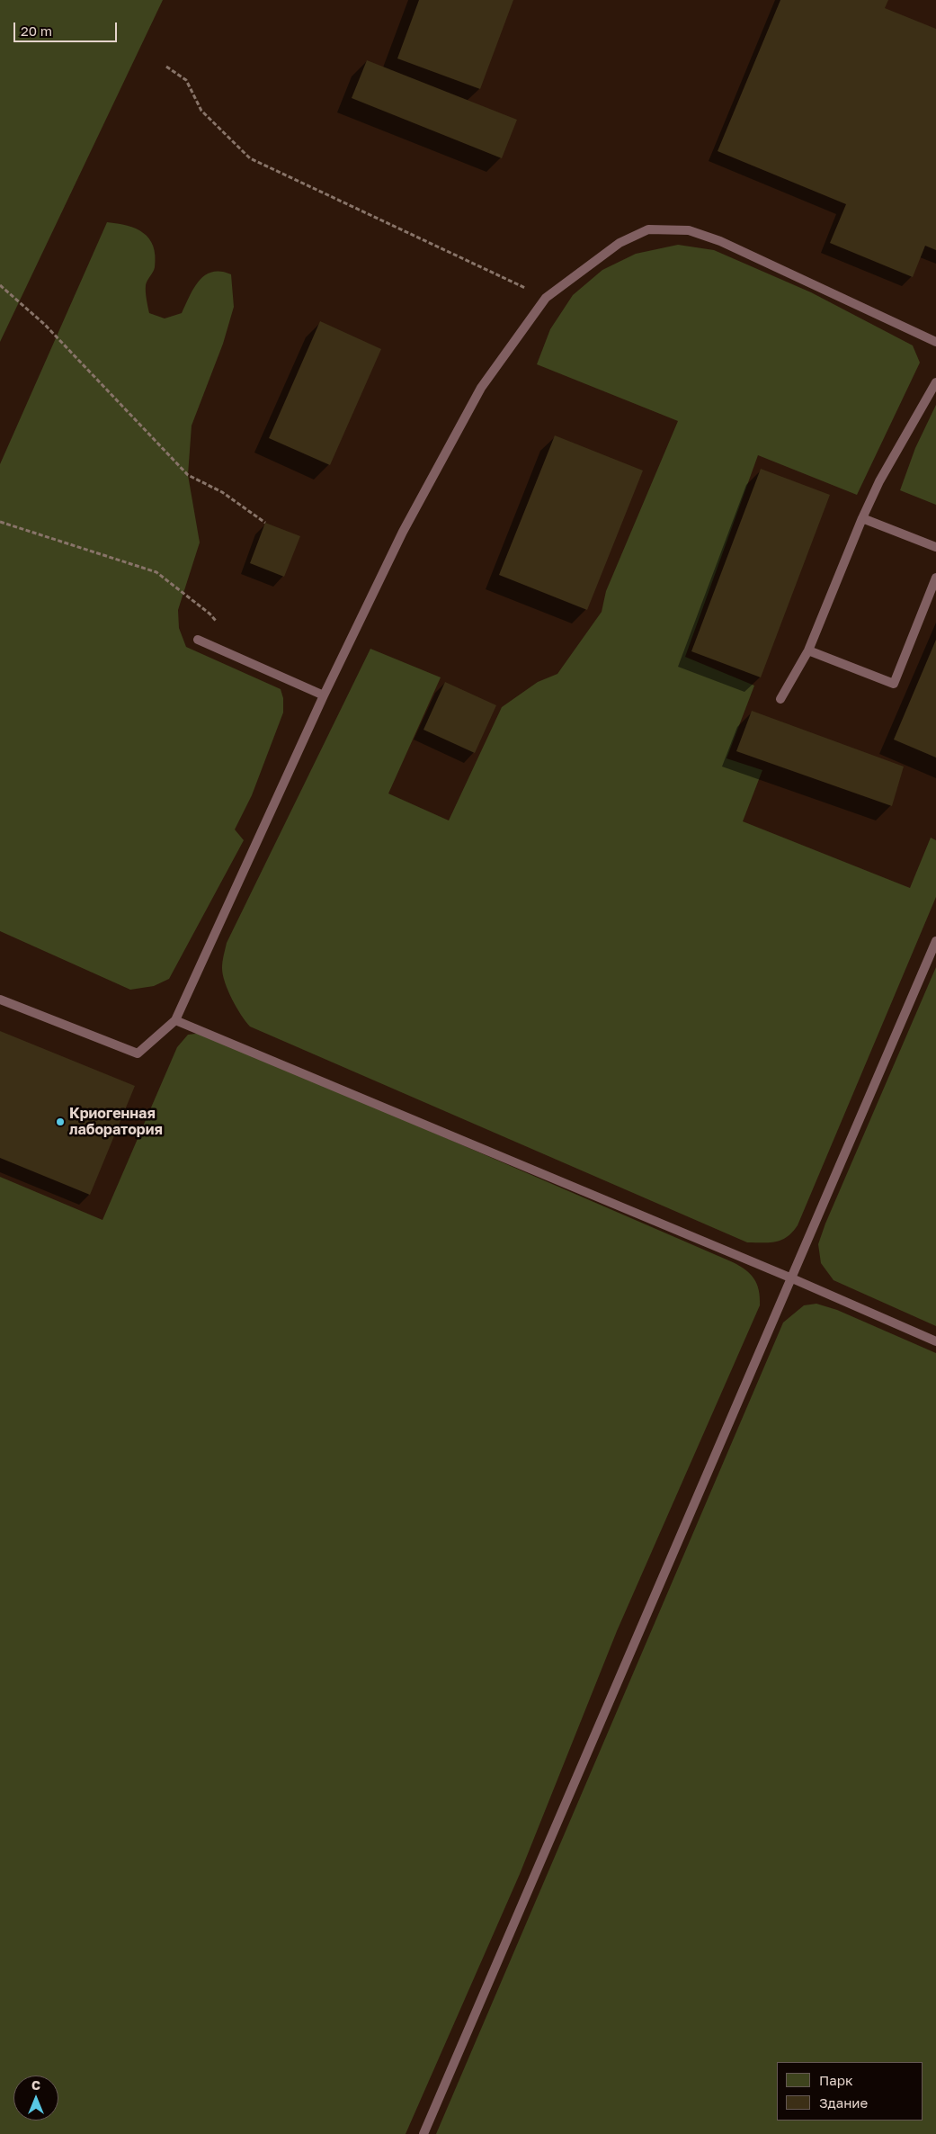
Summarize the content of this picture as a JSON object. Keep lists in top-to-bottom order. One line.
{"places":["Криогенная лаборатория"],"legend":["Парк","Здание"],"scale_bar":"20 m","north":"top"}
